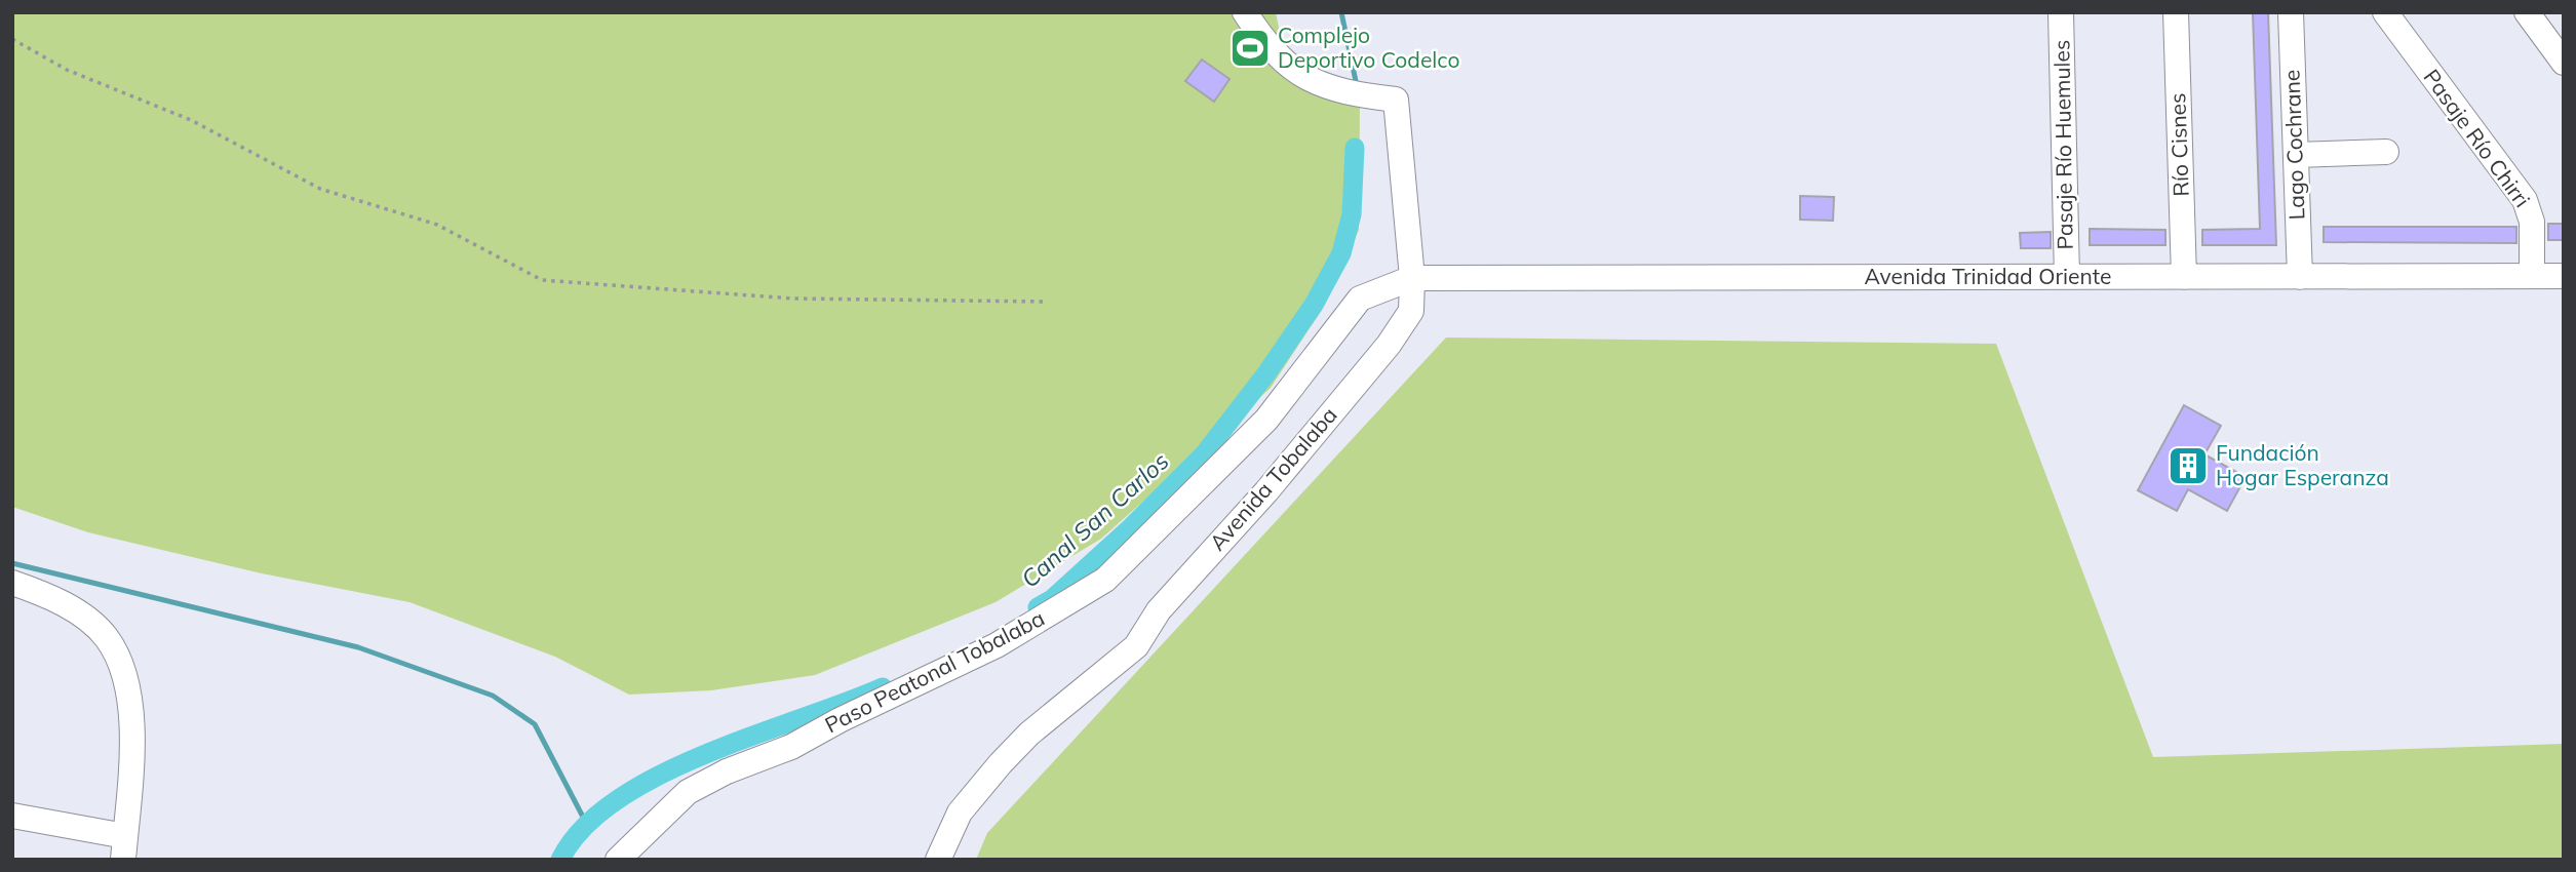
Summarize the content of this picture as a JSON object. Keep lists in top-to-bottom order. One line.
{"streets":{"street":["Pasaje Río Chirri","Pasaje Río Huemules","Río Cisnes","Lago Cochrane","Avenida Trinidad Oriente","Avenida Tobalaba","Paso Peatonal Tobalaba"]},"crossings":[["Pasaje Río Chirri","Avenida Trinidad Oriente"],["Pasaje Río Huemules","Avenida Trinidad Oriente"],["Río Cisnes","Avenida Trinidad Oriente"],["Lago Cochrane","Avenida Trinidad Oriente"],["Avenida Trinidad Oriente","Avenida Tobalaba"],["Avenida Trinidad Oriente","Paso Peatonal Tobalaba"],["Avenida Tobalaba","Paso Peatonal Tobalaba"]],"water":["Canal San Carlos"],"places":{"sports":["Complejo Deportivo Codelco"],"building":["Fundación Hogar Esperanza"]}}
